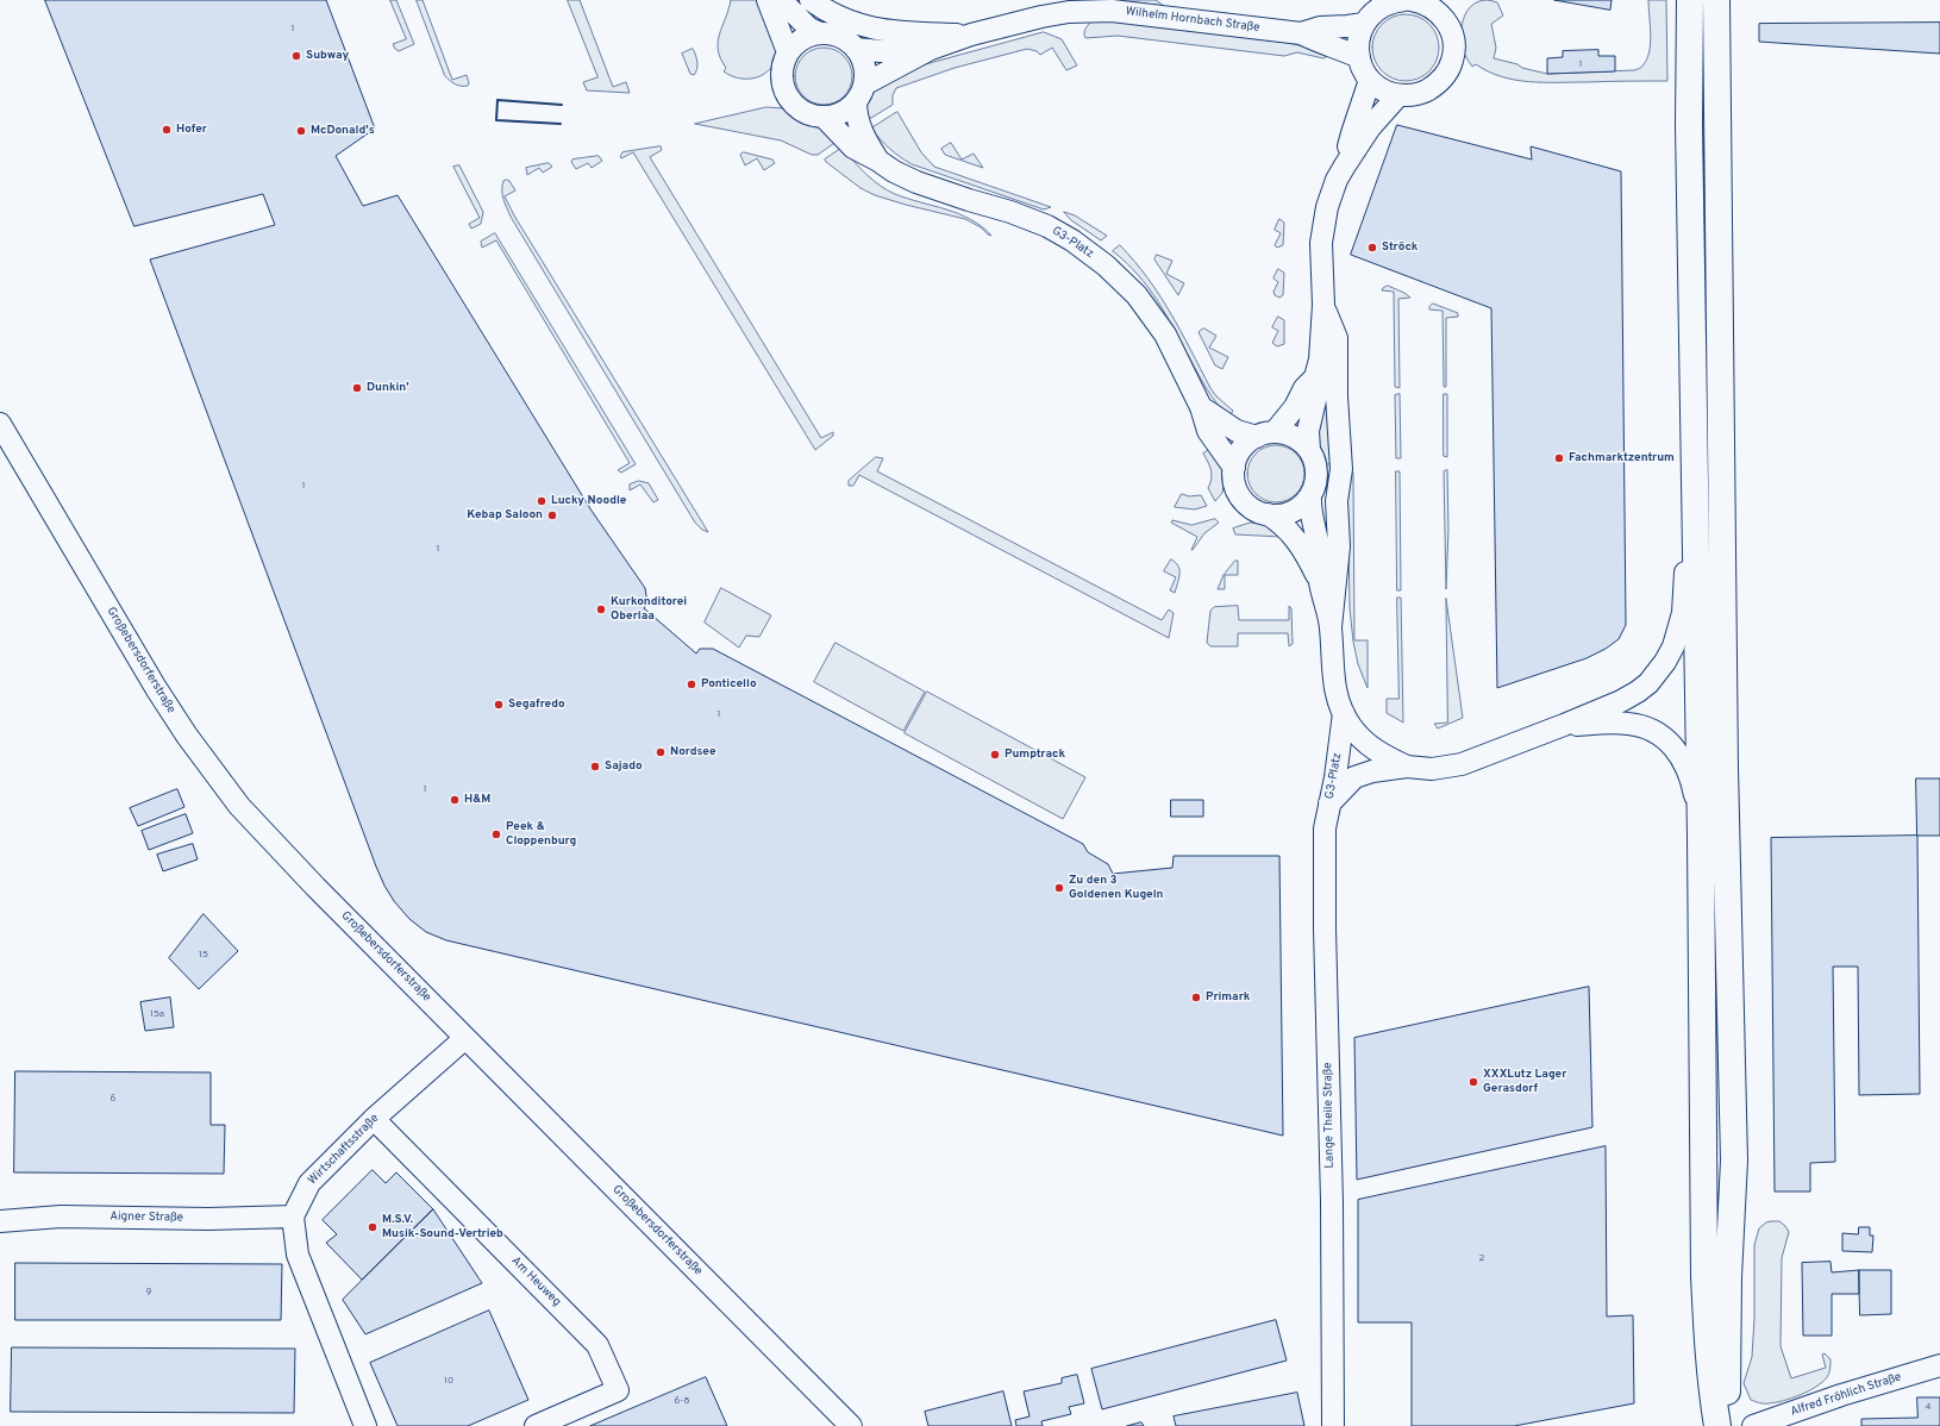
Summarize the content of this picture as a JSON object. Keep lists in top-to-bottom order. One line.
{"streets":{"street":["Wilhelm Hornbach Straße","G3-Platz","Großebersdorferstraße","Lange Theile Straße","Wirtschaftsstraße","Aigner Straße","Am Heuweg","Alfred Fröhlich Straße"]},"crossings":[["Wilhelm Hornbach Straße","G3-Platz"],["G3-Platz","Lange Theile Straße"],["Großebersdorferstraße","Wirtschaftsstraße"],["Wirtschaftsstraße","Aigner Straße"],["Wirtschaftsstraße","Am Heuweg"]],"places":["Subway","Hofer","McDonald's","Ströck","Dunkin'","Fachmarktzentrum","Lucky Noodle","Kebap Saloon","Kurkonditorei Oberlaa","Ponticello","Segafredo","Nordsee","Pumptrack","Sajado","H&M","Peek & Cloppenburg","Zu den 3 Goldenen Kugeln","Primark","XXXLutz Lager Gerasdorf","M.S.V. Musik-Sound-Vertrieb"],"house_numbers":["1","1","1","1","1","1","15","15a","6","2","9","10","6-8","4"]}
